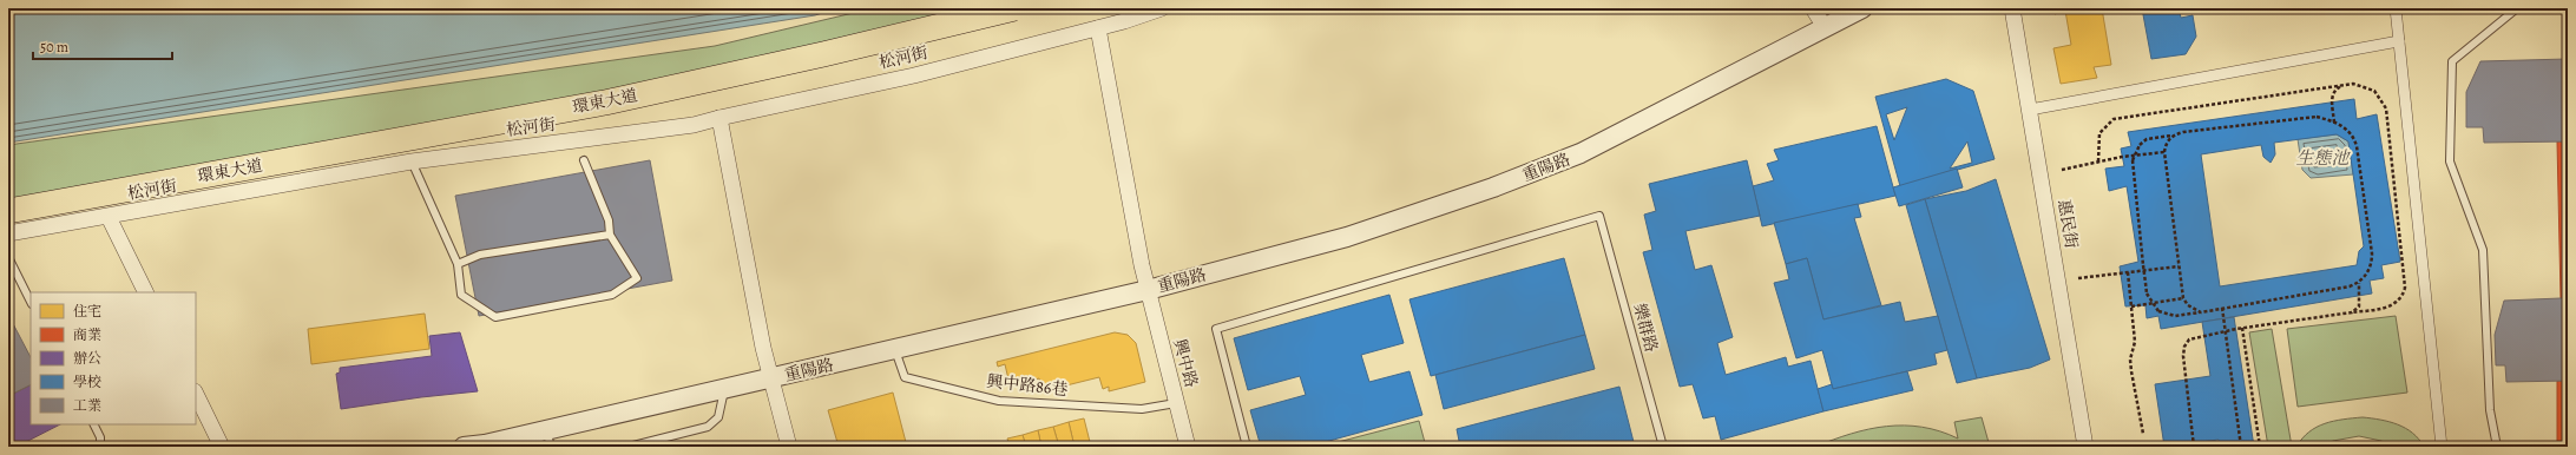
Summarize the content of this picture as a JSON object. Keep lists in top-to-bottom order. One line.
{"streets":{"highway":["環東大道"],"street":["松河街","重陽路","惠民街","興中路"],"lane":["樂群路","興中路86巷"]},"crossings":[["松河街","興中路"],["重陽路","興中路"],["重陽路","興中路86巷"],["興中路","興中路86巷"]],"water":["生態池"],"legend":["住宅","商業","辦公","學校","工業"],"scale_bar":"50 m"}
